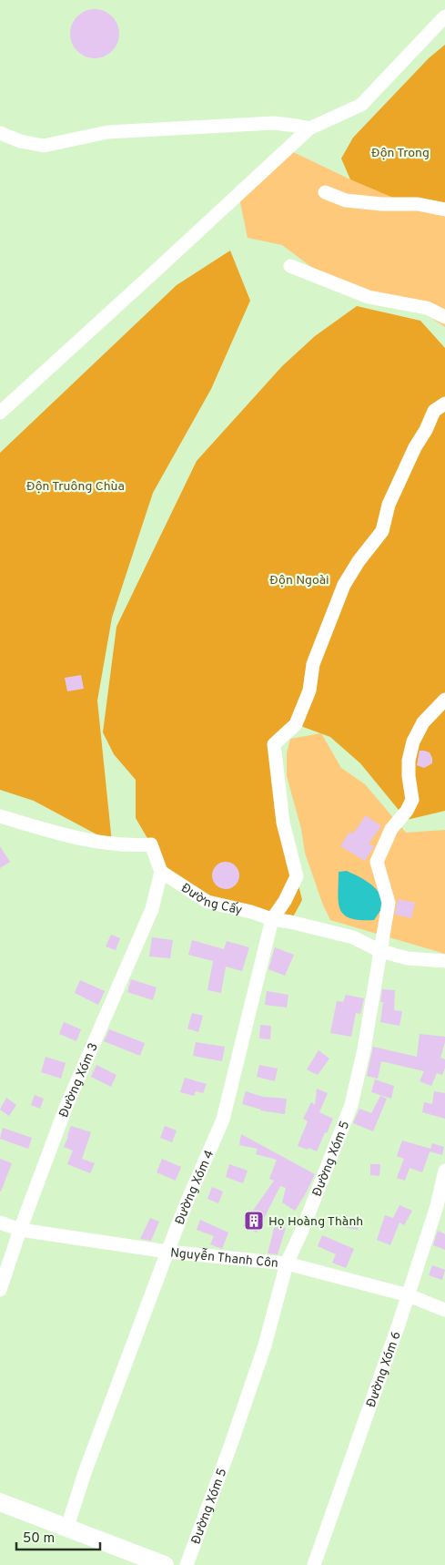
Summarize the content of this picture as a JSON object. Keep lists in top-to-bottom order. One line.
{"streets":{"street":["Đường Cấy","Đường Xóm 3","Đường Xóm 5","Đường Xóm 4","Nguyễn Thanh Côn","Đường Xóm 6"]},"crossings":[["Đường Cấy","Đường Xóm 3"],["Đường Cấy","Đường Xóm 5"],["Đường Cấy","Đường Xóm 4"],["Đường Xóm 3","Nguyễn Thanh Côn"],["Đường Xóm 5","Nguyễn Thanh Côn"],["Đường Xóm 4","Nguyễn Thanh Côn"],["Nguyễn Thanh Côn","Đường Xóm 6"]],"parks":["Độn Trong","Độn Truông Chùa","Độn Ngoài"],"places":{"building":["Họ Hoàng Thành"]},"scale_bar":"50 m"}
